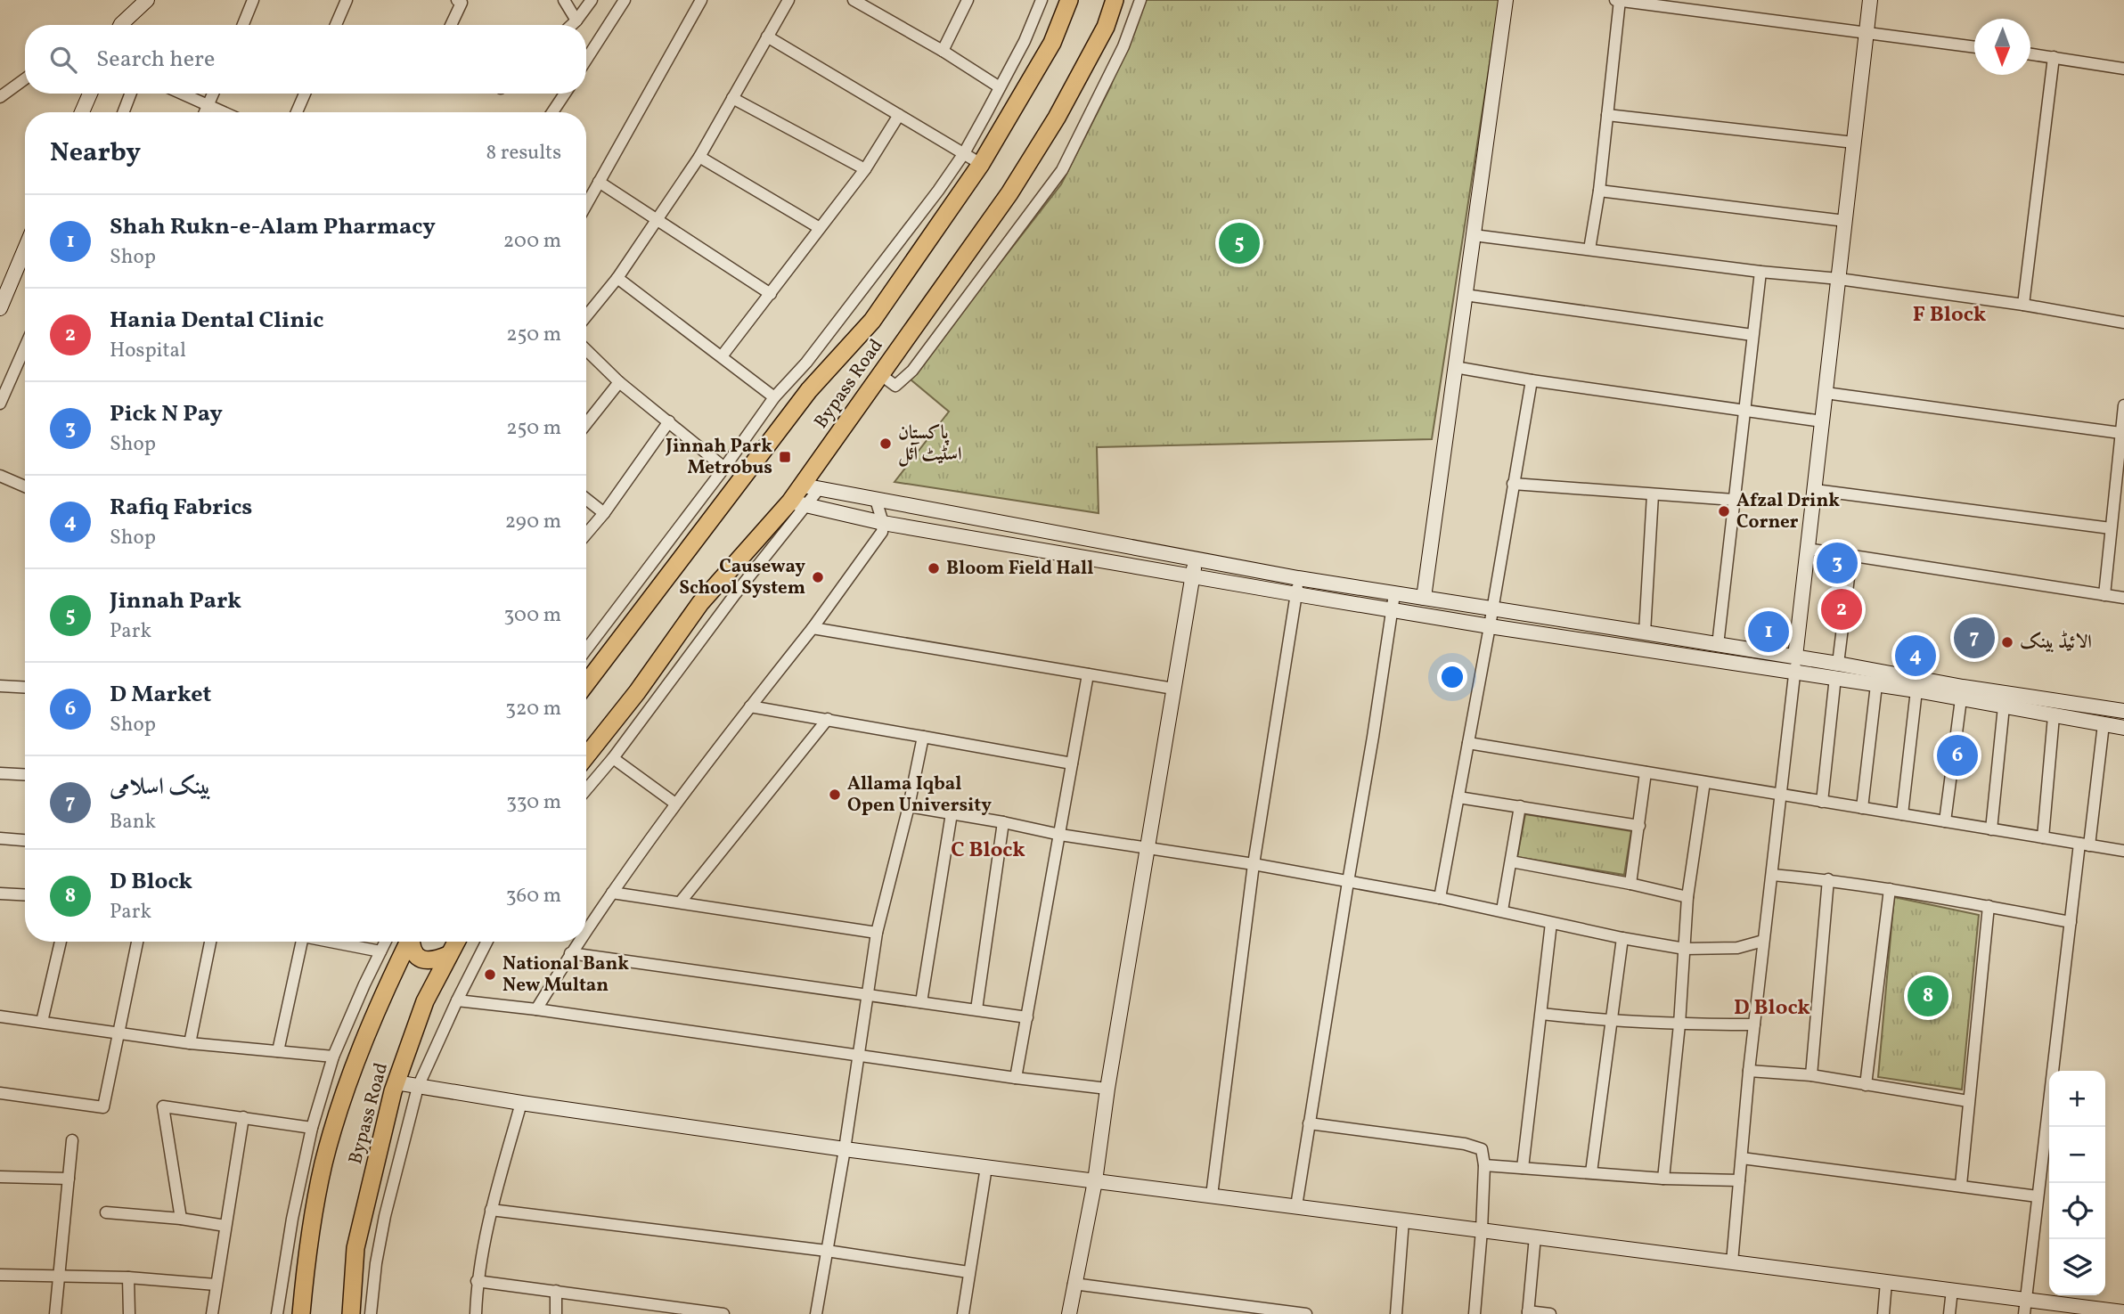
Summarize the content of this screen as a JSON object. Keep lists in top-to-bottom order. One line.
{"streets":{"main road":["Bypass Road"]},"districts":["F Block","C Block","D Block"],"places":{"other":["پاکستان اسٹیٹ آئل","Afzal Drink Corner","Bloom Field Hall","Causeway School System","الائیڈ بینک","Allama Iqbal Open University","National Bank New Multan"],"transit":["Jinnah Park Metrobus"]},"north":"bottom","page":{"search":"Search here","heading":["Nearby","8 results"],"list":[{"mark":"1","name":"Shah Rukn-e-Alam Pharmacy","note":"Shop","value":"200 m"},{"mark":"2","name":"Hania Dental Clinic","note":"Hospital","value":"250 m"},{"mark":"3","name":"Pick N Pay","note":"Shop","value":"250 m"},{"mark":"4","name":"Rafiq Fabrics","note":"Shop","value":"290 m"},{"mark":"5","name":"Jinnah Park","note":"Park","value":"300 m"},{"mark":"6","name":"D Market","note":"Shop","value":"320 m"},{"mark":"7","name":"بینک اسلامی","note":"Bank","value":"330 m"},{"mark":"8","name":"D Block","note":"Park","value":"360 m"}],"pins":["5","3","2","1","7","4","6","8"],"map_buttons":["+","−"]}}
